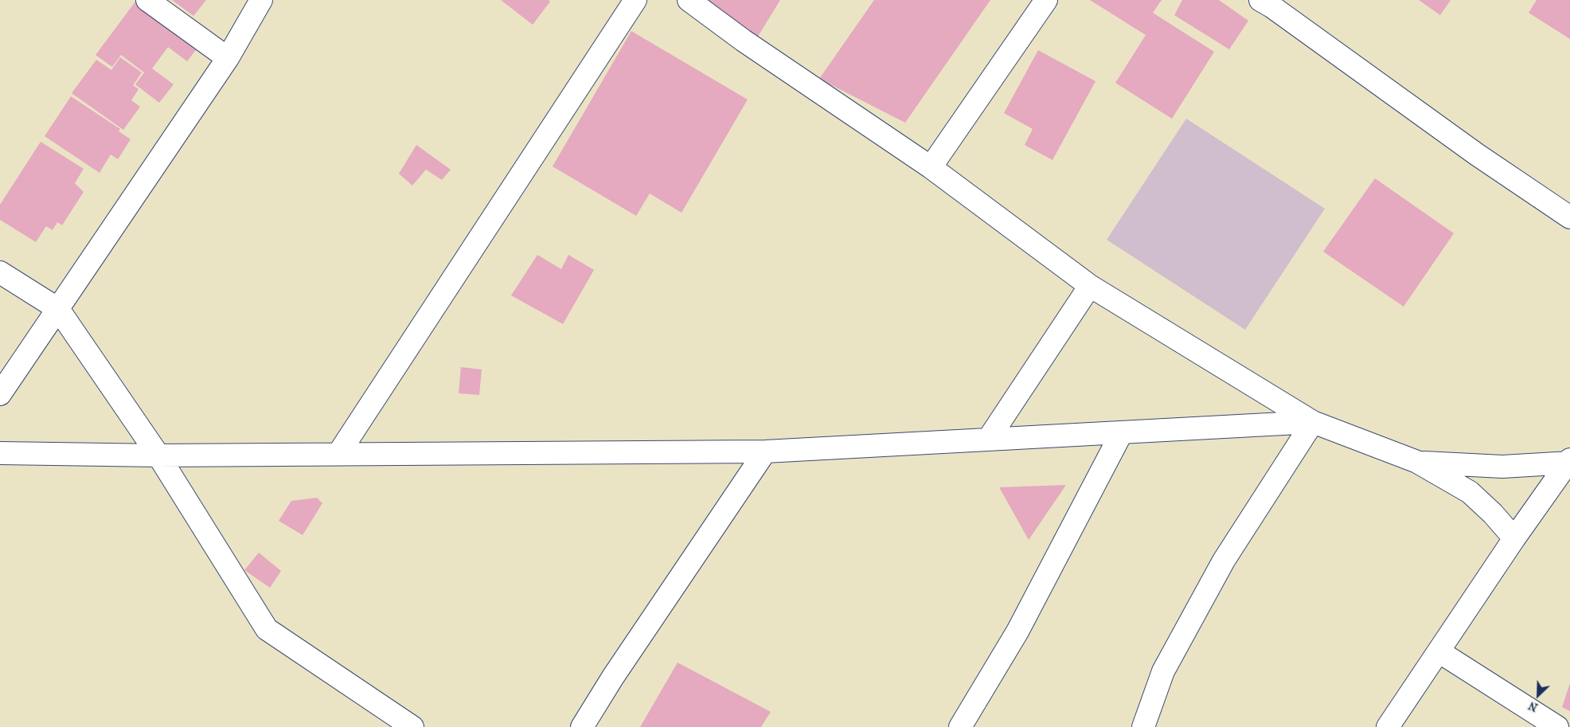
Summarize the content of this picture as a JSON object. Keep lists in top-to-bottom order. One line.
{"north":"bottom left"}
